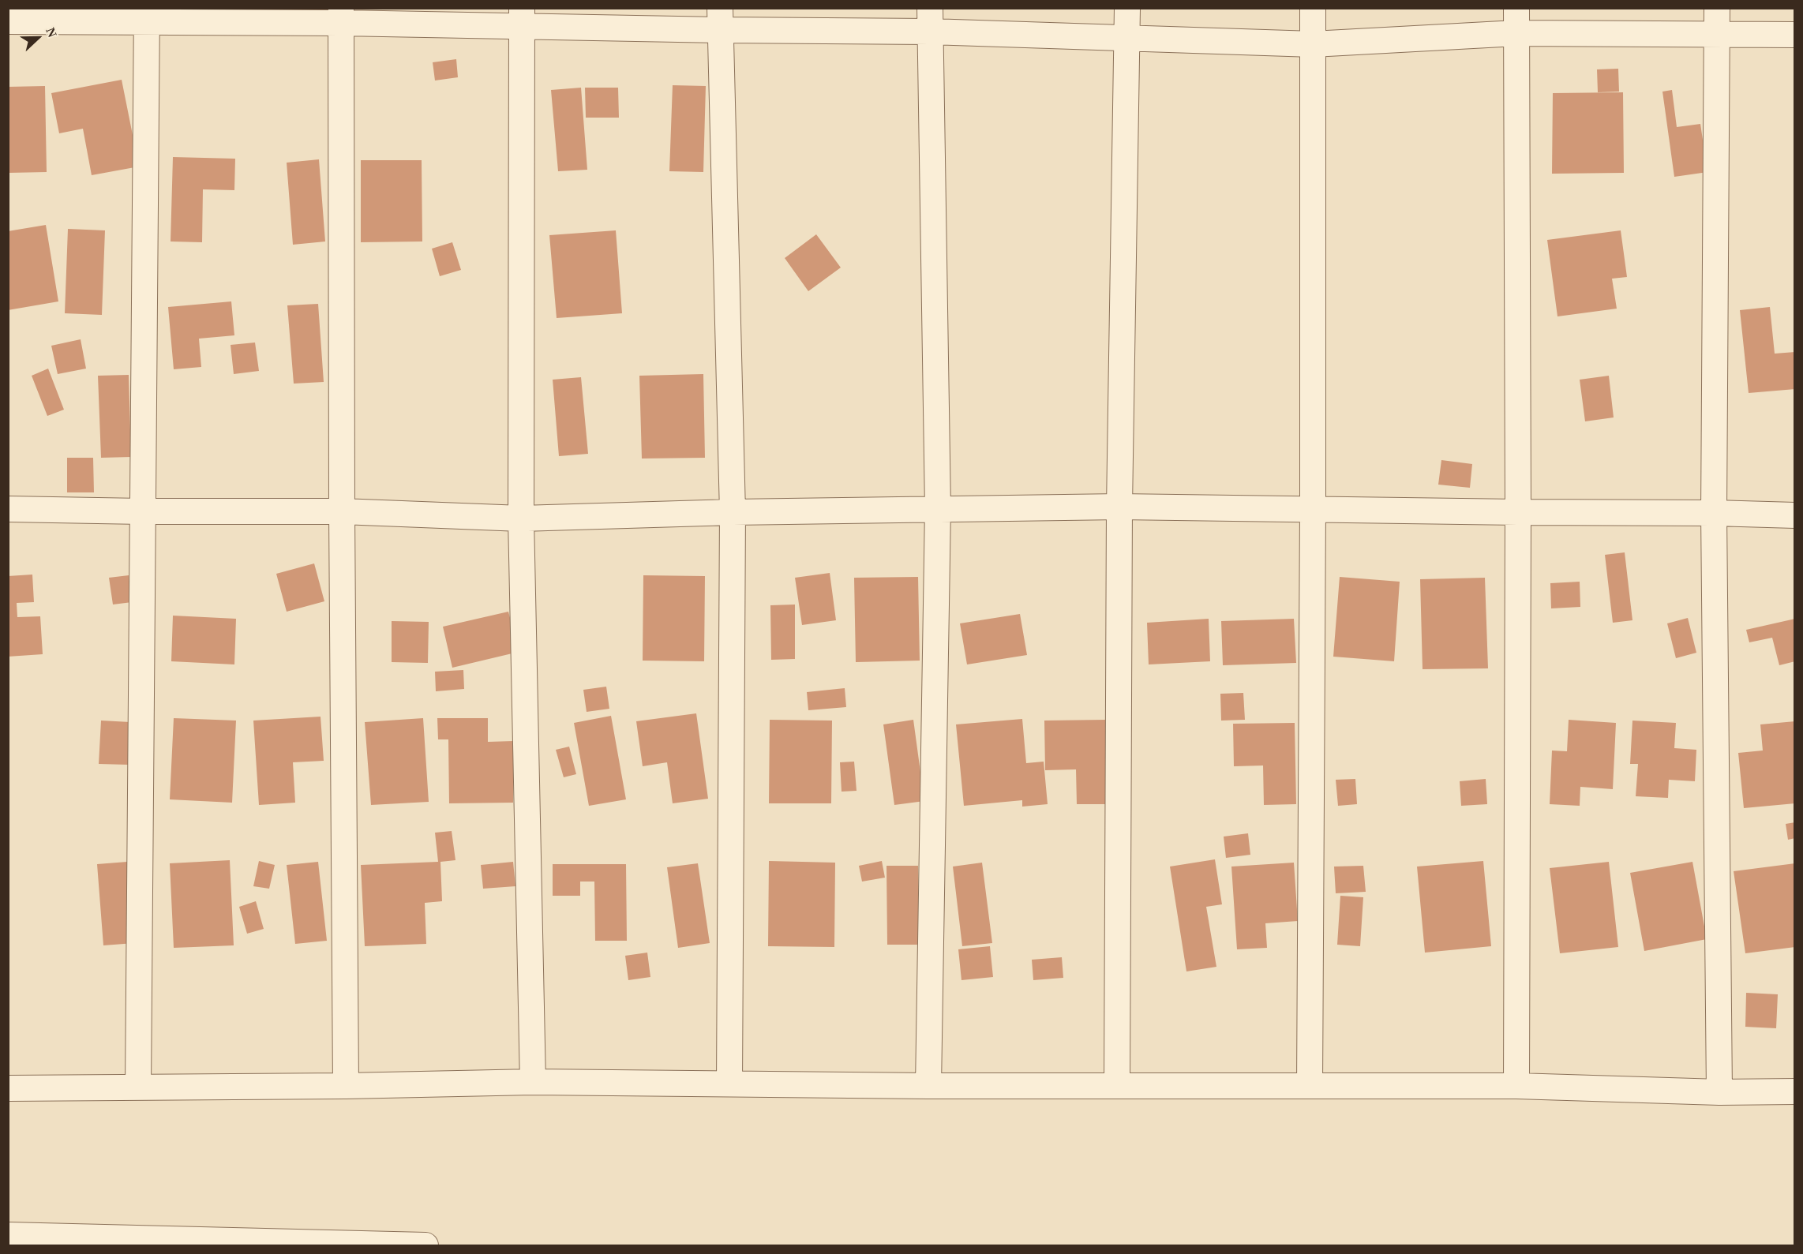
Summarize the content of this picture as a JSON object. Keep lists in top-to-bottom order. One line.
{"north":"right"}
